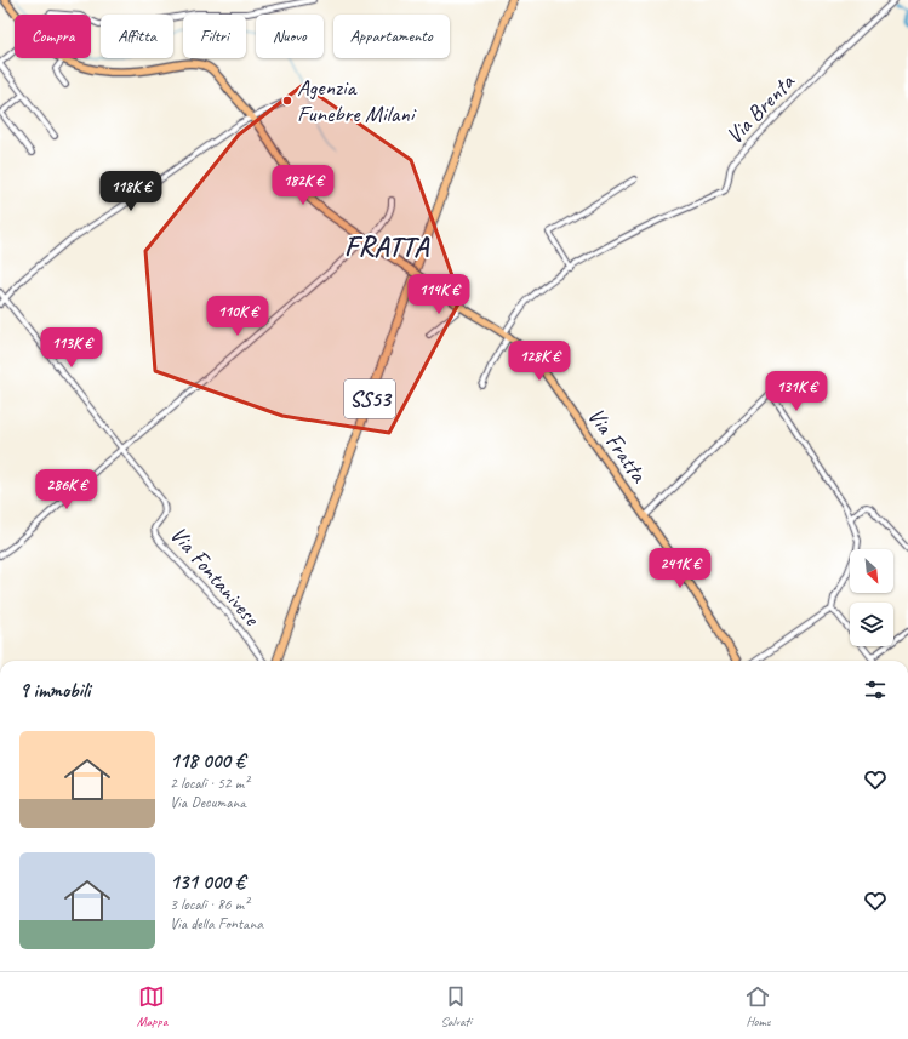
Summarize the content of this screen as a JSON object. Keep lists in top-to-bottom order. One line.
{"streets":{"highway":["SS53"],"main road":["Via Fratta"],"street":["Via Brenta","Via Fontanivese"]},"crossings":[["Via Brenta","Via Fratta"]],"districts":["FRATTA"],"places":["Agenzia Funebre Milani"],"north":"bottom right","page":{"chip":["Compra","Affitta","Filtri","Nuovo","Appartamento"],"price":["182K €","118K €","114K €","110K €","113K €","128K €","131K €","286K €","241K €"],"heading":"9 immobili","list":[{"name":"118 000 €","note":"2 locali · 52 m² · Via Decumana"},{"name":"131 000 €","note":"3 locali · 86 m² · Via della Fontana"}],"tabs":["Mappa","Salvati","Home"]}}
